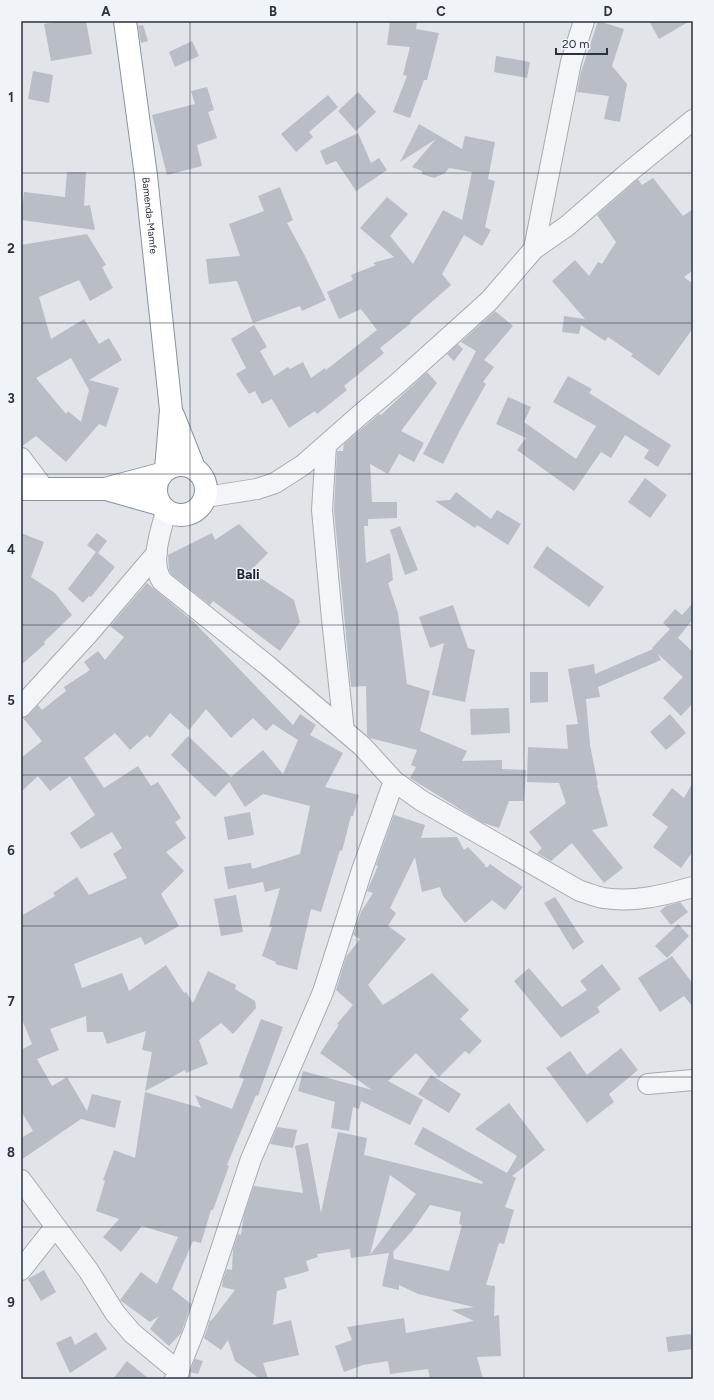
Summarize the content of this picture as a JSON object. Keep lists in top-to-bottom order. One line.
{"streets":{"highway":["Bamenda-Mamfe"]},"districts":["Bali"],"scale_bar":"20 m","grid":{"columns":["A","B","C","D"],"rows":["1","2","3","4","5","6","7","8","9"]}}
